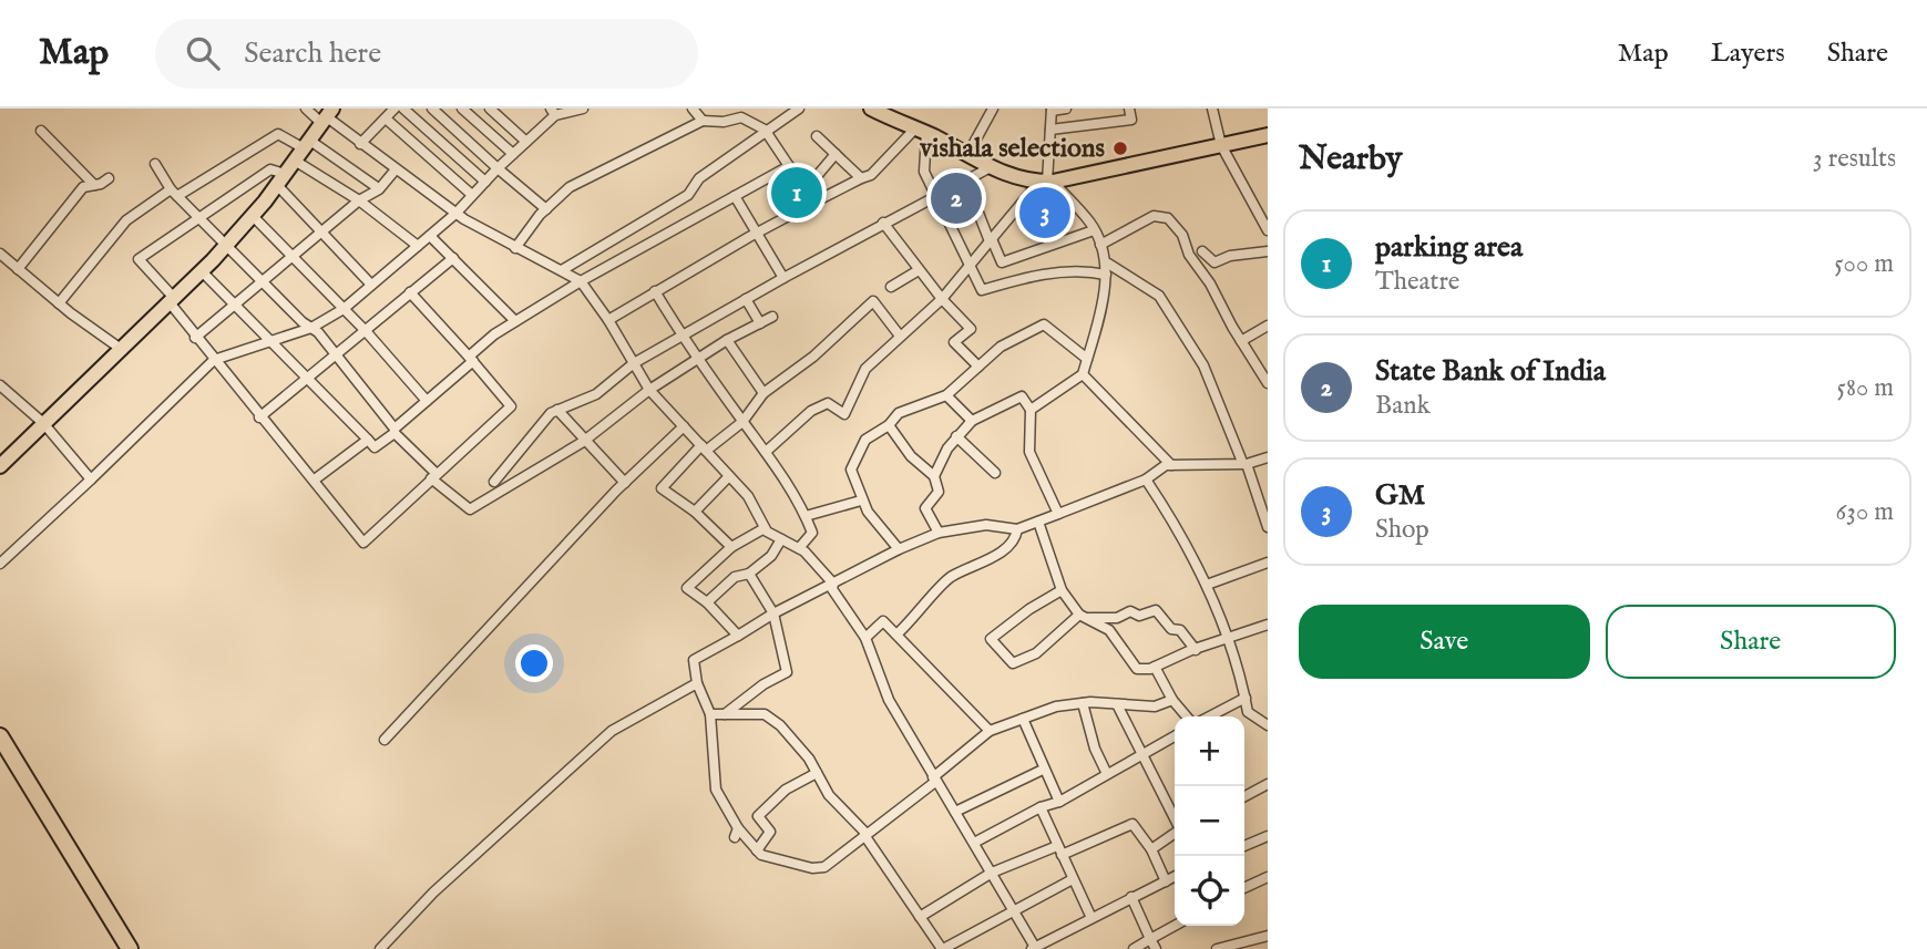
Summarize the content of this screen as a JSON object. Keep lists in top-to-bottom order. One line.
{"places":["vishala selections"],"page":{"header":"Map","search":"Search here","nav":["Map","Layers","Share"],"heading":["Nearby","3 results"],"pins":["1","2","3"],"list":[{"mark":"1","name":"parking area","note":"Theatre","value":"500 m"},{"mark":"2","name":"State Bank of India","note":"Bank","value":"580 m"},{"mark":"3","name":"GM","note":"Shop","value":"630 m"}],"buttons":["Save","Share"],"map_buttons":["+","−"]}}
